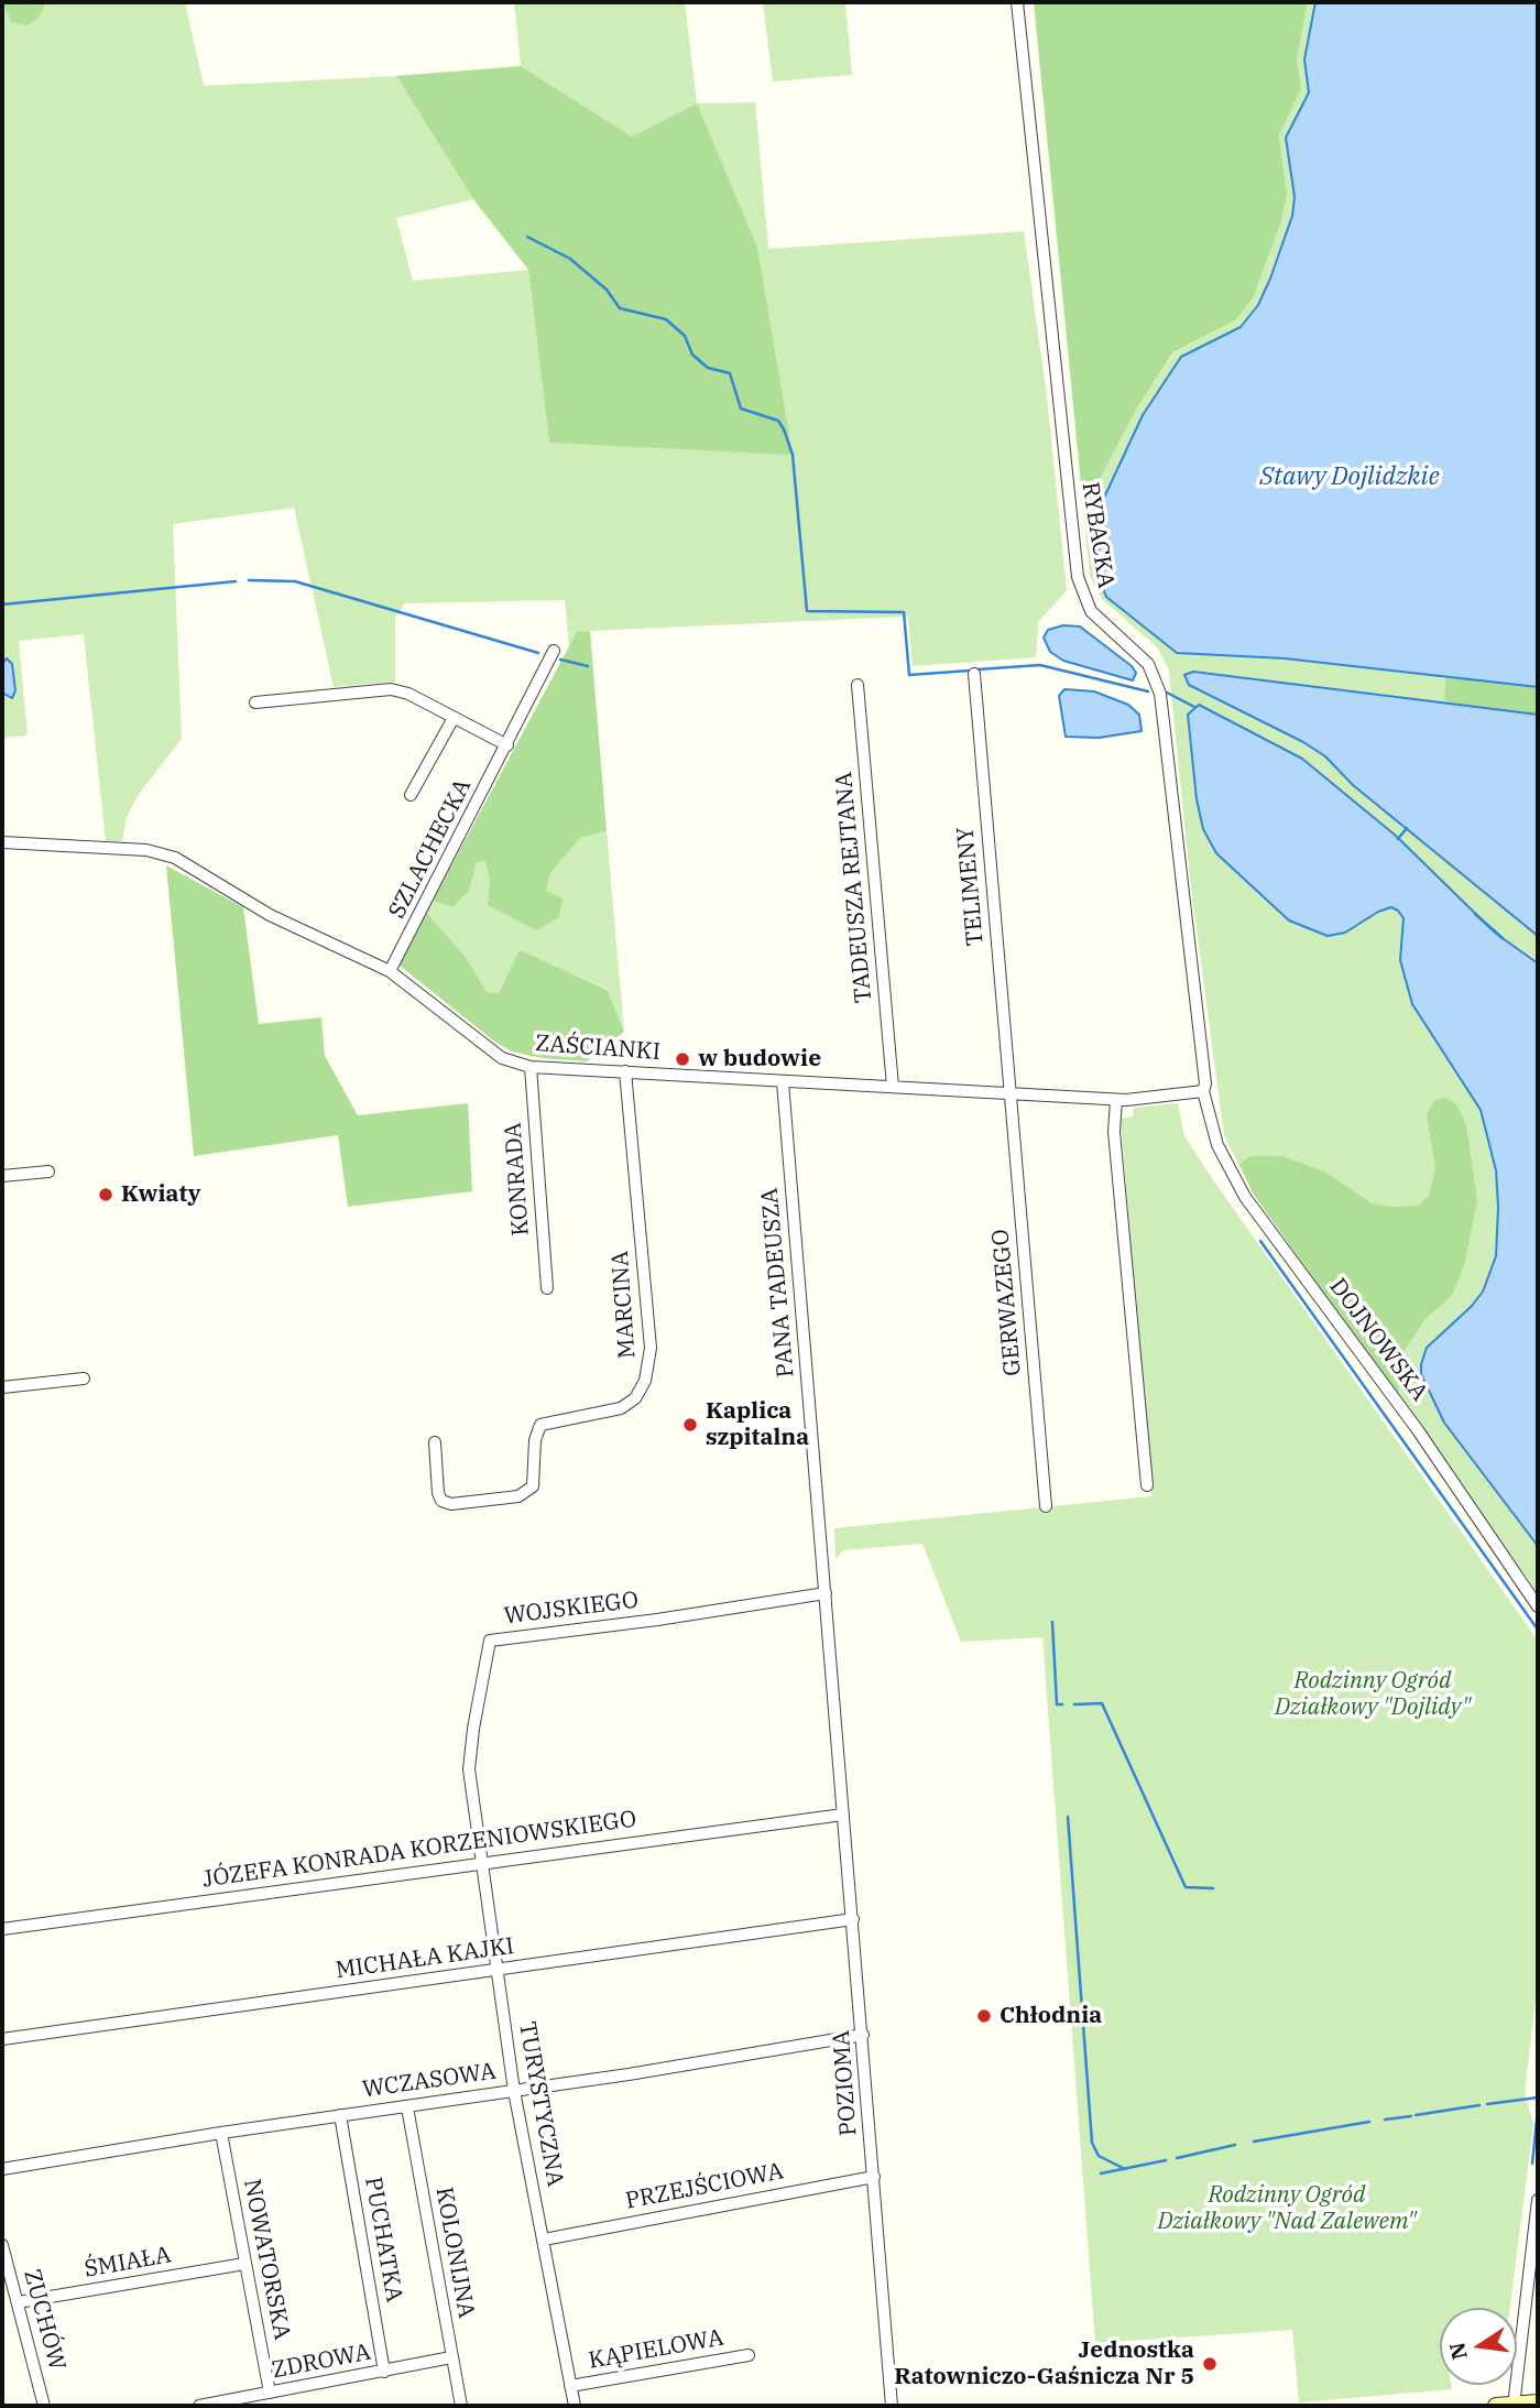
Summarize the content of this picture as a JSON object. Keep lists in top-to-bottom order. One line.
{"streets":{"street":["RYBACKA","SZLACHECKA","TELIMENY","TADEUSZA REJTANA","ZAŚCIANKI","KONRADA","PANA TADEUSZA","GERWAZEGO","MARCINA","DOJNOWSKA","WOJSKIEGO","JÓZEFA KONRADA KORZENIOWSKIEGO","MICHAŁA KAJKI","WCZASOWA","POZIOMA","TURYSTYCZNA","PRZEJŚCIOWA","PUCHATKA","KOLONIJNA","NOWATORSKA","ŚMIAŁA","ZUCHÓW","KĄPIELOWA","ZDROWA"]},"crossings":[["RYBACKA","ZAŚCIANKI"],["RYBACKA","DOJNOWSKA"],["SZLACHECKA","ZAŚCIANKI"],["TELIMENY","ZAŚCIANKI"],["TELIMENY","GERWAZEGO"],["TADEUSZA REJTANA","ZAŚCIANKI"],["ZAŚCIANKI","KONRADA"],["ZAŚCIANKI","PANA TADEUSZA"],["ZAŚCIANKI","GERWAZEGO"],["ZAŚCIANKI","MARCINA"],["ZAŚCIANKI","DOJNOWSKA"],["PANA TADEUSZA","WOJSKIEGO"],["PANA TADEUSZA","POZIOMA"],["WOJSKIEGO","TURYSTYCZNA"],["JÓZEFA KONRADA KORZENIOWSKIEGO","POZIOMA"],["JÓZEFA KONRADA KORZENIOWSKIEGO","TURYSTYCZNA"],["MICHAŁA KAJKI","POZIOMA"],["MICHAŁA KAJKI","TURYSTYCZNA"],["WCZASOWA","POZIOMA"],["WCZASOWA","TURYSTYCZNA"],["WCZASOWA","PUCHATKA"],["WCZASOWA","KOLONIJNA"],["WCZASOWA","NOWATORSKA"],["POZIOMA","PRZEJŚCIOWA"],["TURYSTYCZNA","PRZEJŚCIOWA"],["TURYSTYCZNA","KĄPIELOWA"],["PUCHATKA","ZDROWA"],["KOLONIJNA","ZDROWA"],["NOWATORSKA","ŚMIAŁA"],["NOWATORSKA","ZDROWA"],["ŚMIAŁA","ZUCHÓW"]],"water":["Stawy Dojlidzkie"],"parks":["Rodzinny Ogród Działkowy \"Dojlidy\"","Rodzinny Ogród Działkowy \"Nad Zalewem\""],"places":["w budowie","Kwiaty","Kaplica szpitalna","Chłodnia","Jednostka Ratowniczo-Gaśnicza Nr 5"],"north":"left"}
